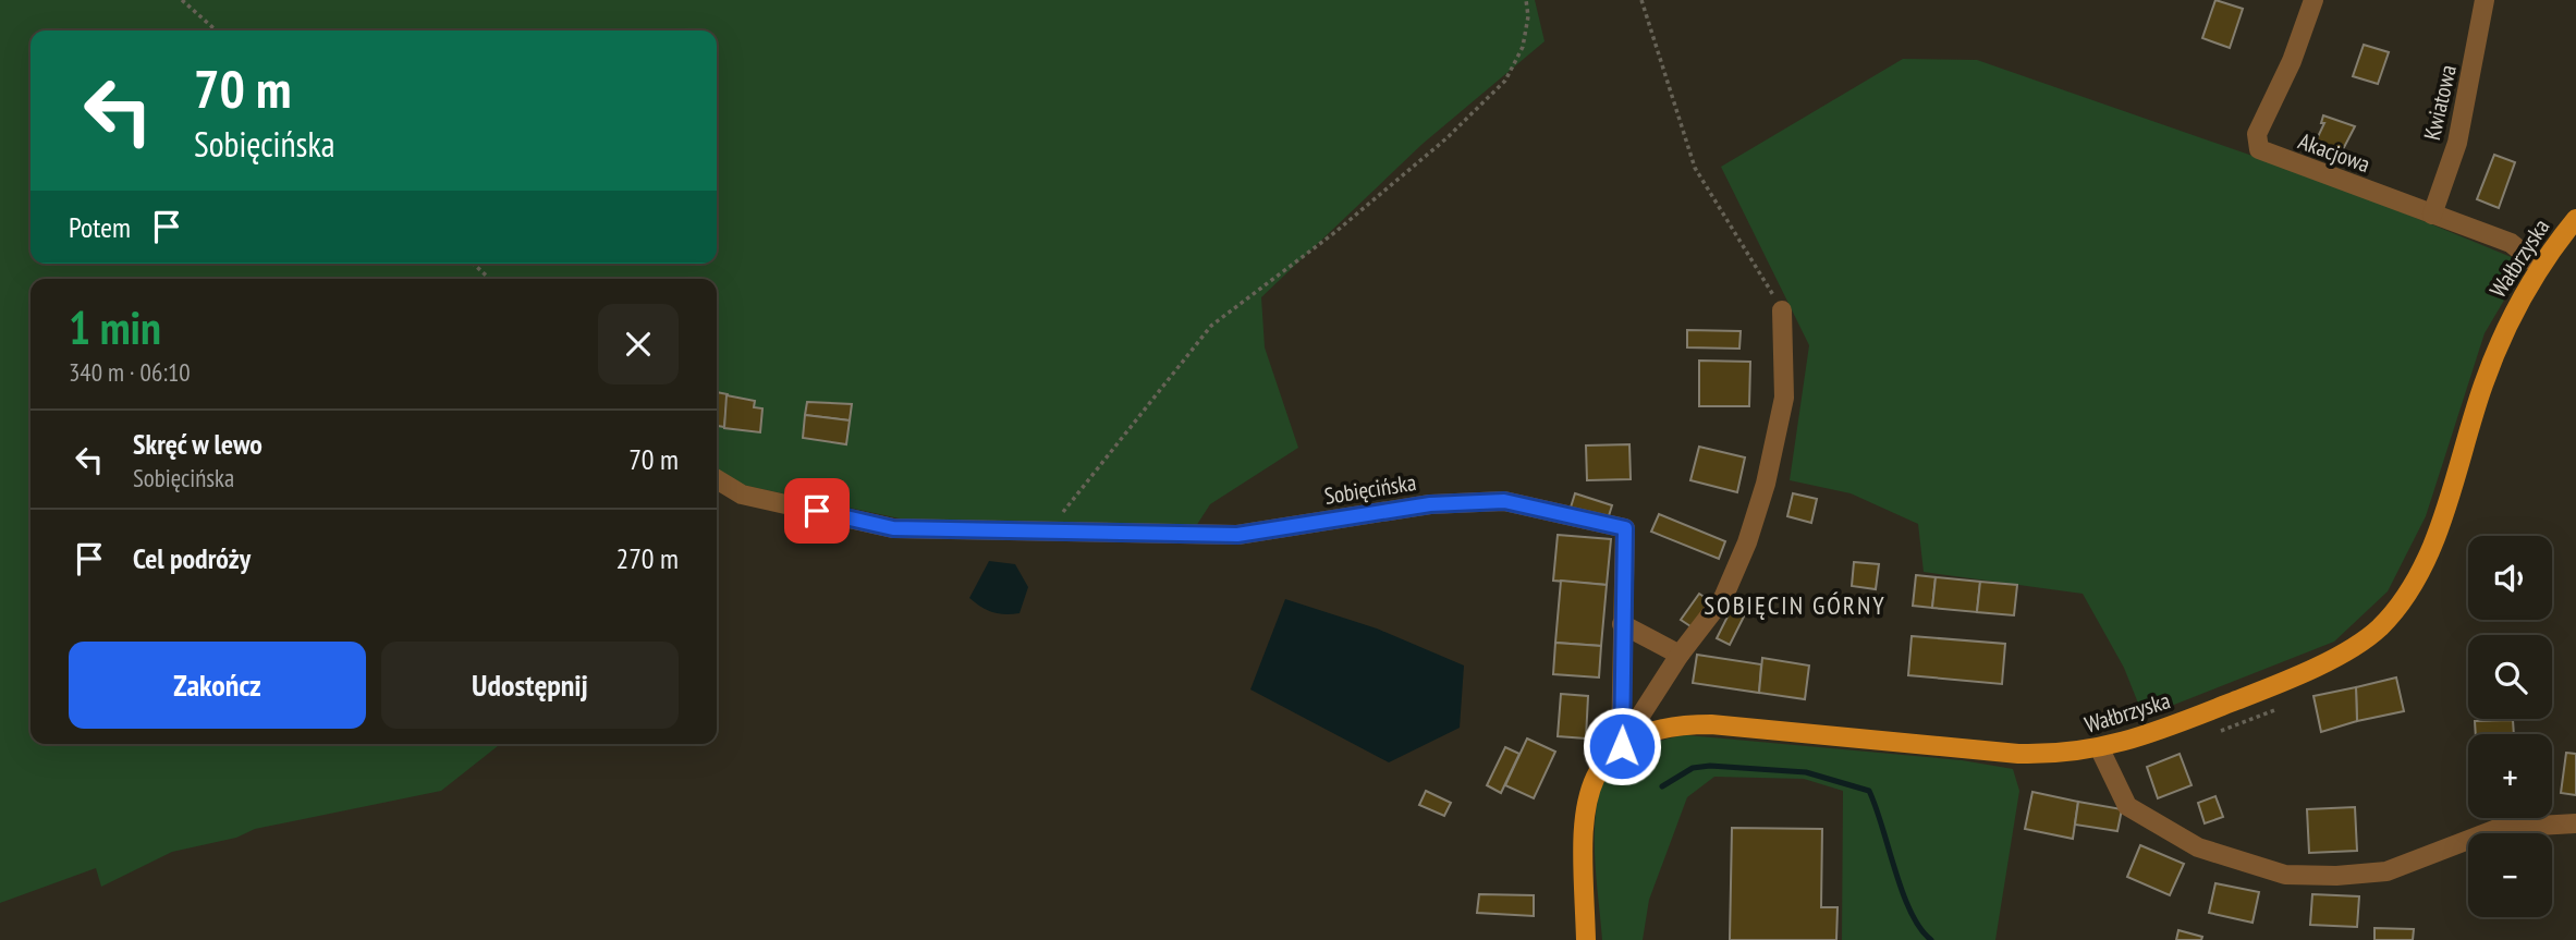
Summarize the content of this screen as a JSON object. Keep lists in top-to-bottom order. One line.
{"streets":{"main road":["Wałbrzyska"],"street":["Kwiatowa","Akacjowa","Sobięcińska"]},"crossings":[["Kwiatowa","Akacjowa"],["Akacjowa","Wałbrzyska"],["Wałbrzyska","Sobięcińska"]],"districts":["SOBIĘCIN GÓRNY"],"page":{"turn":["70 m","Sobięcińska"],"then":"Potem","heading":["1 min","340 m · 06:10"],"list":[{"name":"Skręć w lewo","note":"Sobięcińska","value":"70 m"},{"name":"Cel podróży","value":"270 m"}],"map_buttons":["+","−"],"buttons":["Zakończ","Udostępnij"]}}
